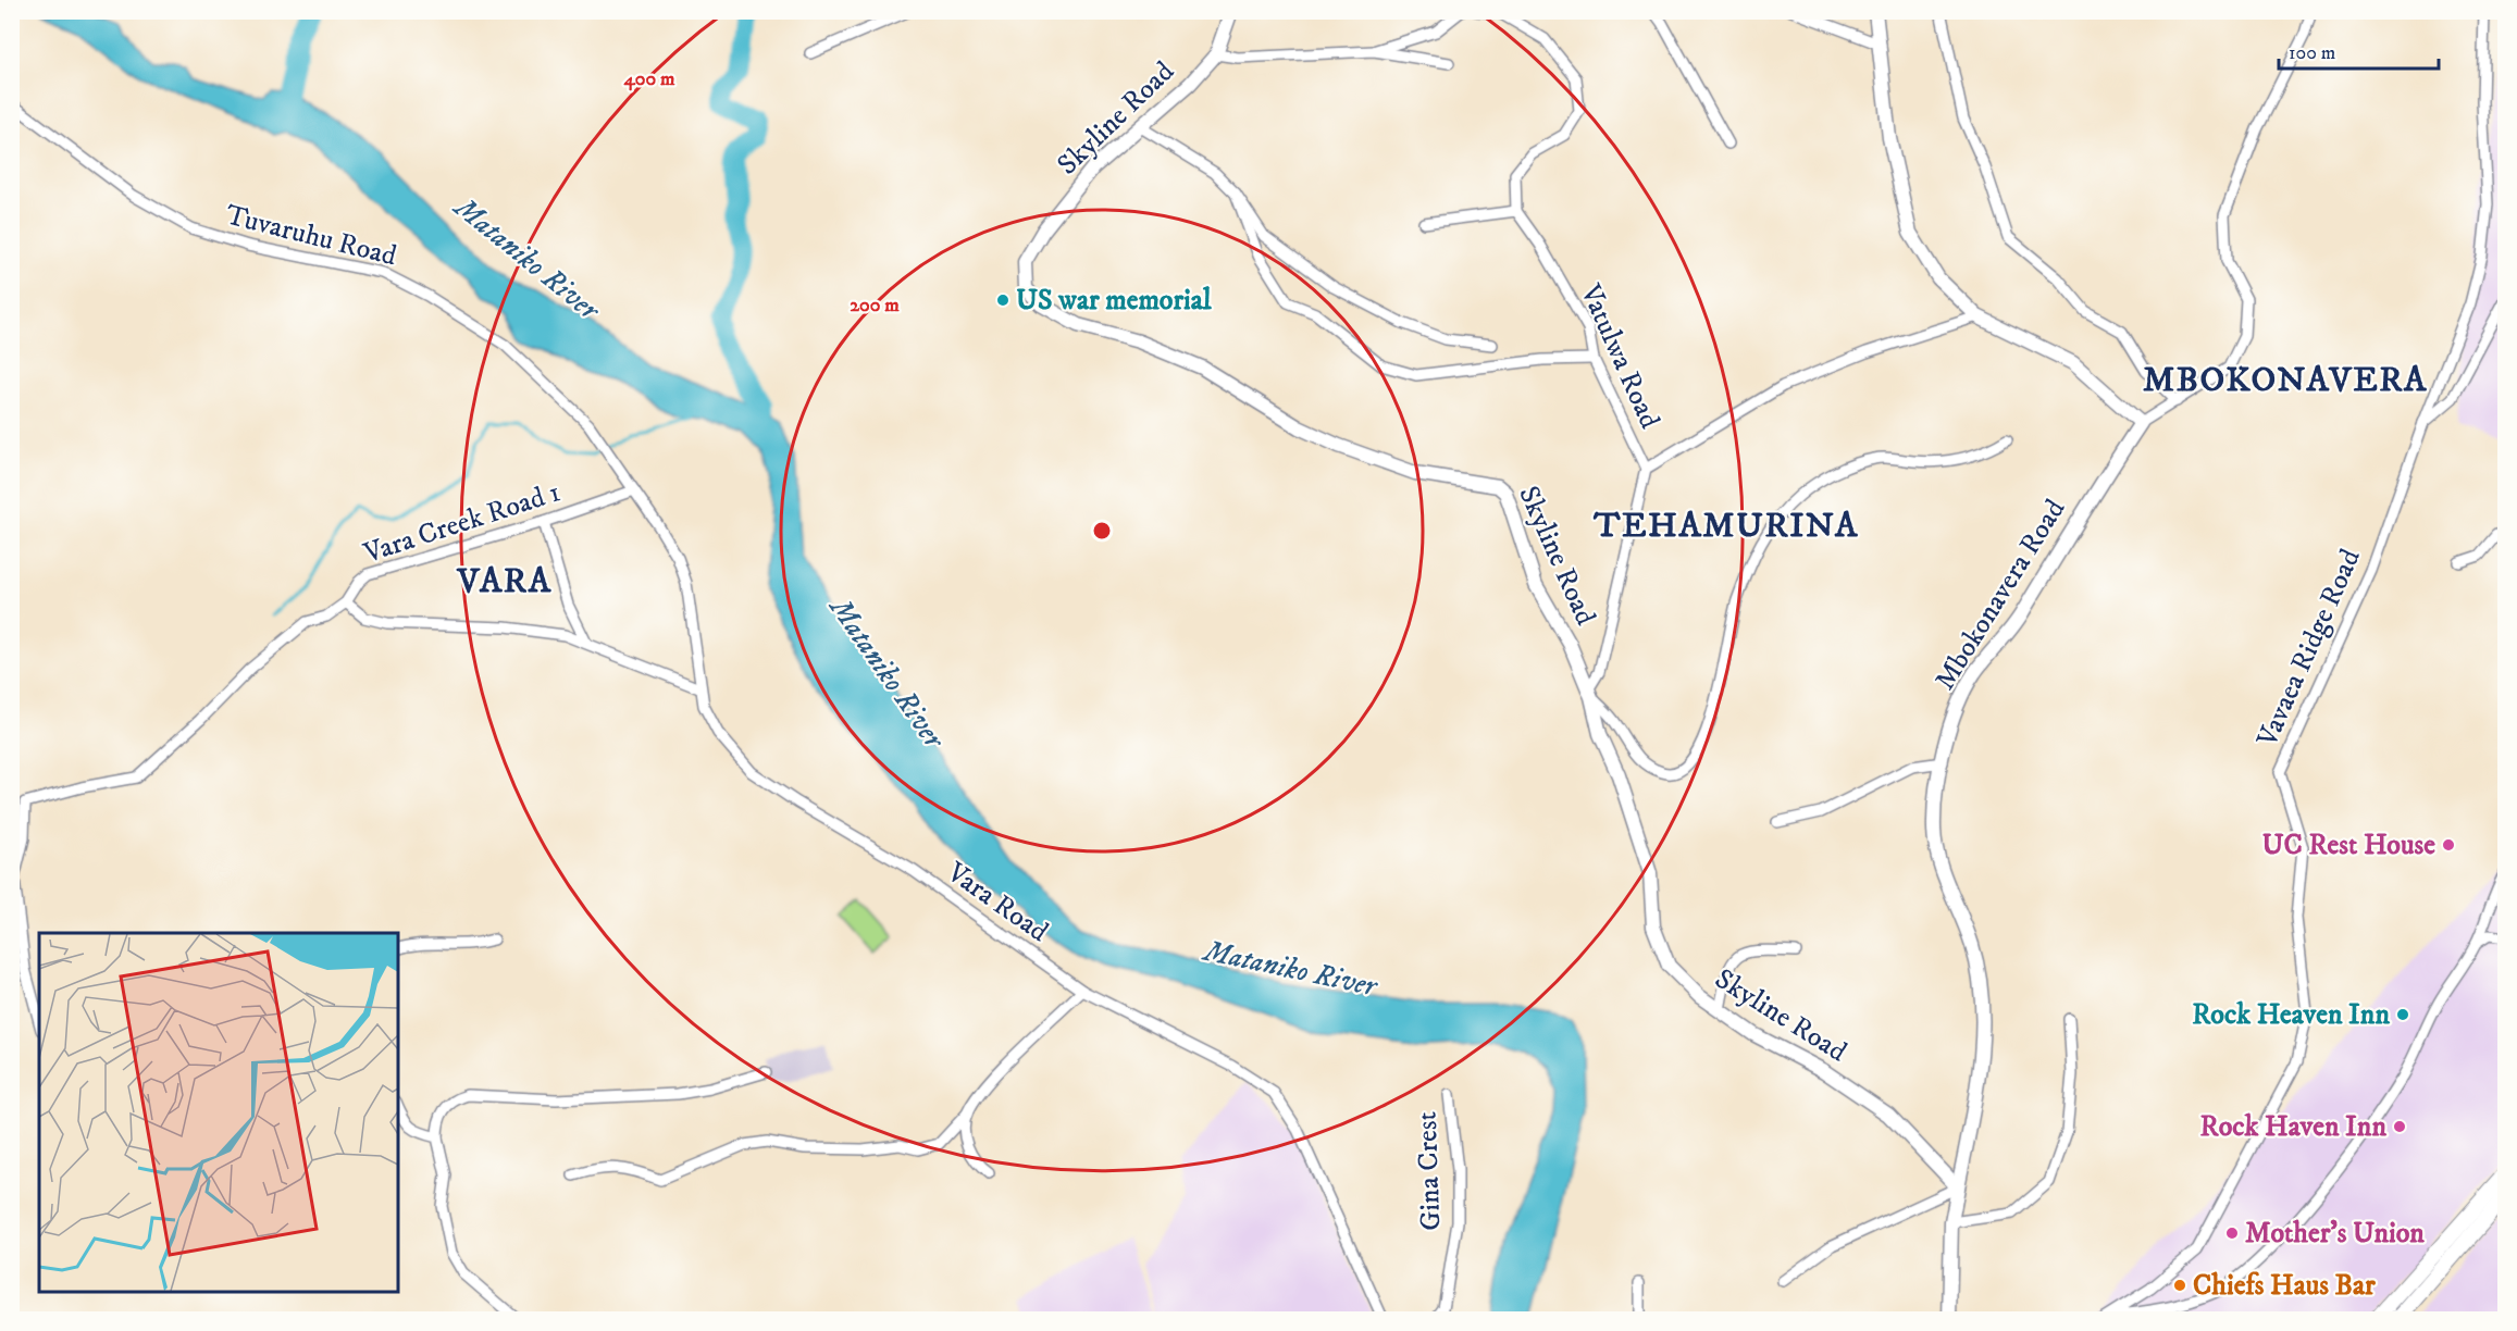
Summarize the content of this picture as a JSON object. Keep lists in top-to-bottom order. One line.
{"streets":{"street":["Skyline Road","Tuvaruhu Road","Vatulwa Road","Vara Creek Road 1","Mbokonavera Road","Vavaea Ridge Road","Vara Road","Gina Crest"]},"crossings":[["Skyline Road","Mbokonavera Road"],["Tuvaruhu Road","Vara Creek Road 1"],["Tuvaruhu Road","Vara Road"],["Vara Creek Road 1","Vara Road"]],"districts":["MBOKONAVERA","TEHAMURINA","VARA"],"water":["Mataniko River"],"places":["US war memorial","UC Rest House","Rock Heaven Inn","Rock Haven Inn","Mother’s Union","Chiefs Haus Bar"],"scale_bar":"100 m","rings":["400 m","200 m"]}
